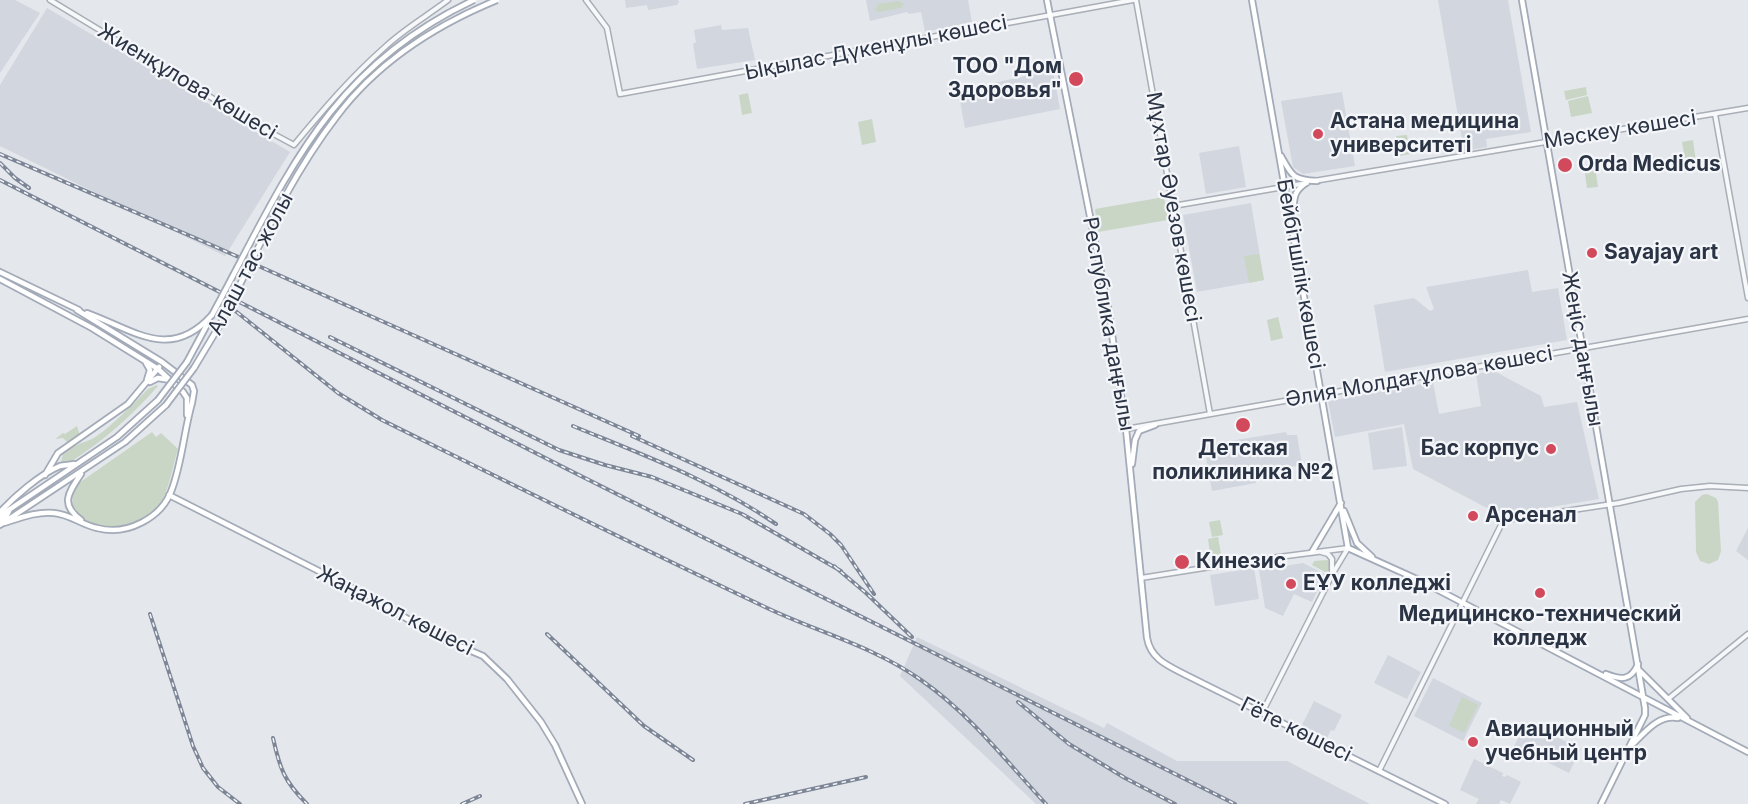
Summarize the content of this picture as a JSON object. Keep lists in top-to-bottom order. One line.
{"streets":{"main road":["Алаш тас жолы","Бейбітшілік көшесі","Республика даңғылы","Жеңіс даңғылы","Жаңажол көшесі","Гёте көшесі"],"street":["Ықылас Дүкенұлы көшесі","Жиенқұлова көшесі","Мәскеу көшесі","Мұхтар Әуезов көшесі","Әлия Молдағұлова көшесі"]},"crossings":[["Ықылас Дүкенұлы көшесі","Мұхтар Әуезов көшесі"],["Ықылас Дүкенұлы көшесі","Республика даңғылы"],["Мәскеу көшесі","Мұхтар Әуезов көшесі"],["Мәскеу көшесі","Бейбітшілік көшесі"],["Мәскеу көшесі","Жеңіс даңғылы"],["Мұхтар Әуезов көшесі","Әлия Молдағұлова көшесі"],["Бейбітшілік көшесі","Әлия Молдағұлова көшесі"],["Республика даңғылы","Әлия Молдағұлова көшесі"],["Республика даңғылы","Гёте көшесі"],["Жеңіс даңғылы","Әлия Молдағұлова көшесі"]],"places":["ТОО \"Дом Здоровья\"","Астана медицина университеті","Orda Medicus","Sayajay аrt","Детская поликлиника №2","Бас корпус","Арсенал","Кинезис","ЕҰУ колледжі","Медицинско-технический колледж","Авиационный учебный центр"]}
